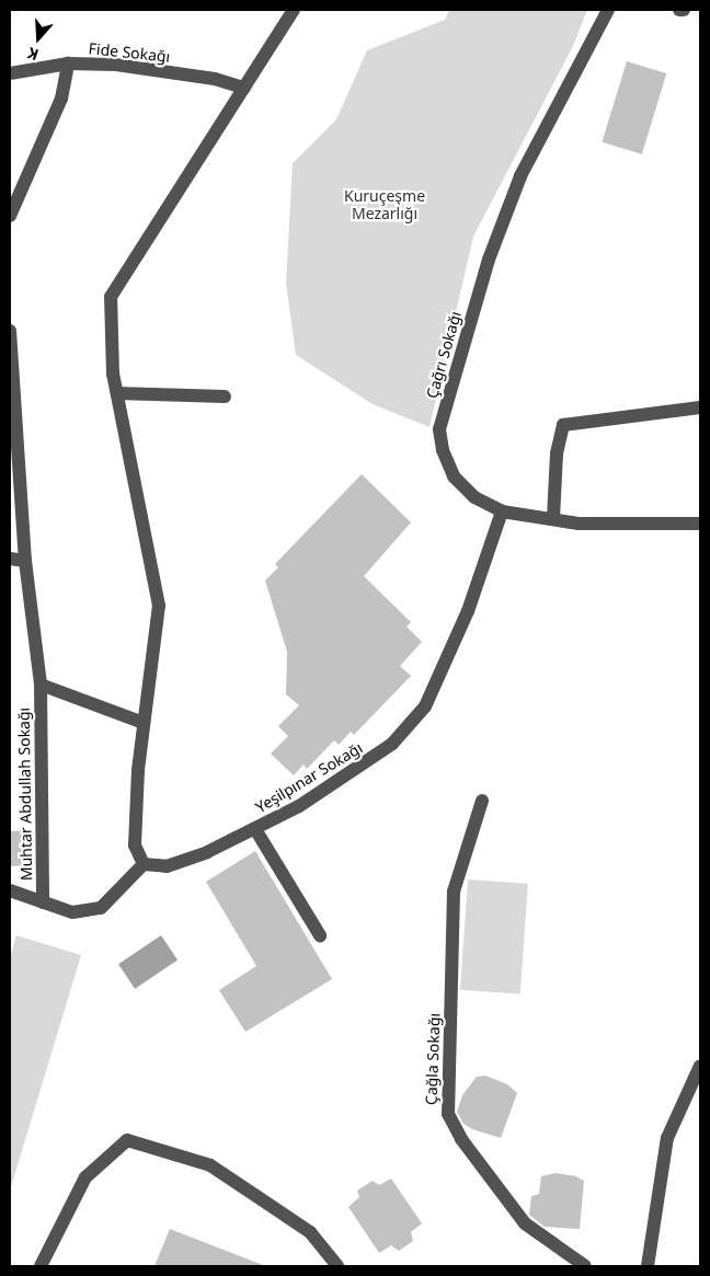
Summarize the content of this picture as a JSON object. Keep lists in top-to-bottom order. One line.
{"streets":{"street":["Fide Sokağı","Çağrı Sokağı","Yeşilpınar Sokağı","Muhtar Abdullah Sokağı","Çağla Sokağı"]},"crossings":[["Çağrı Sokağı","Yeşilpınar Sokağı"]],"parks":["Kuruçeşme Mezarlığı"],"north":"bottom"}
